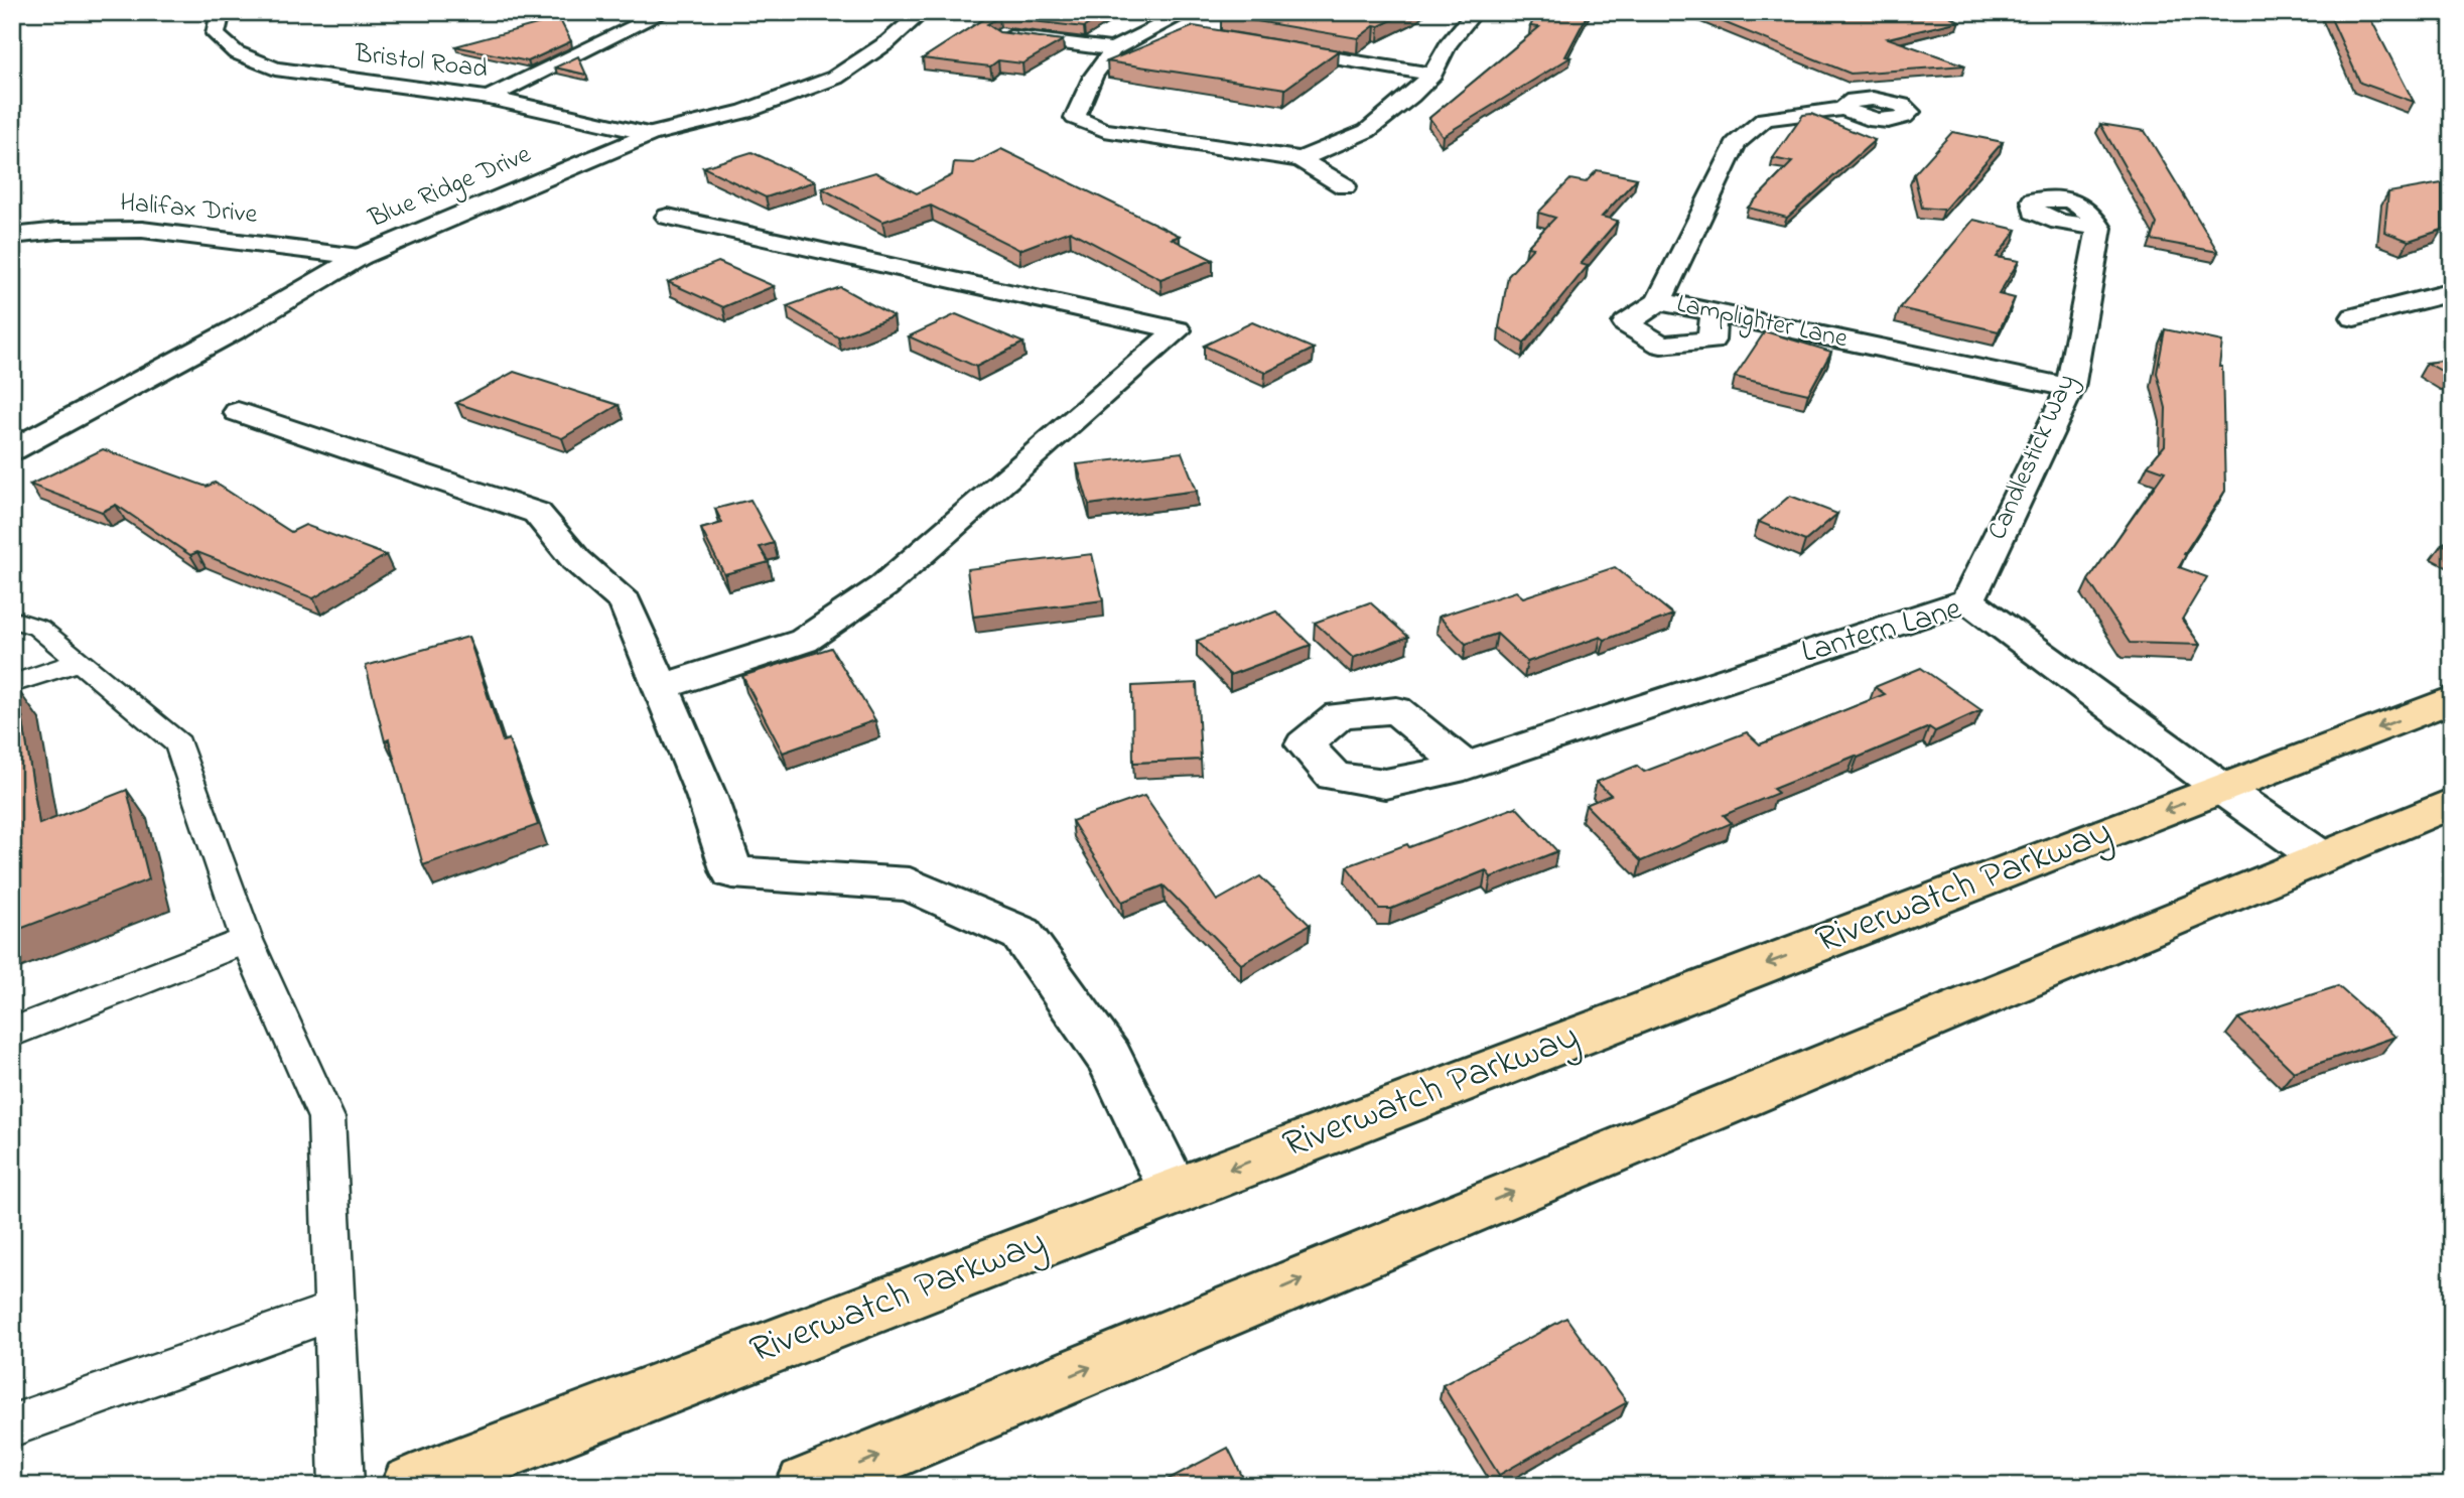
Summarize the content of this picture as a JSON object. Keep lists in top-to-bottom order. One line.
{"streets":{"main road":["Riverwatch Parkway"],"street":["Bristol Road","Blue Ridge Drive","Halifax Drive","Lamplighter Lane","Candlestick Way","Lantern Lane"]},"crossings":[["Bristol Road","Blue Ridge Drive"],["Blue Ridge Drive","Halifax Drive"],["Lamplighter Lane","Candlestick Way"],["Candlestick Way","Lantern Lane"],["Lantern Lane","Riverwatch Parkway"]]}
